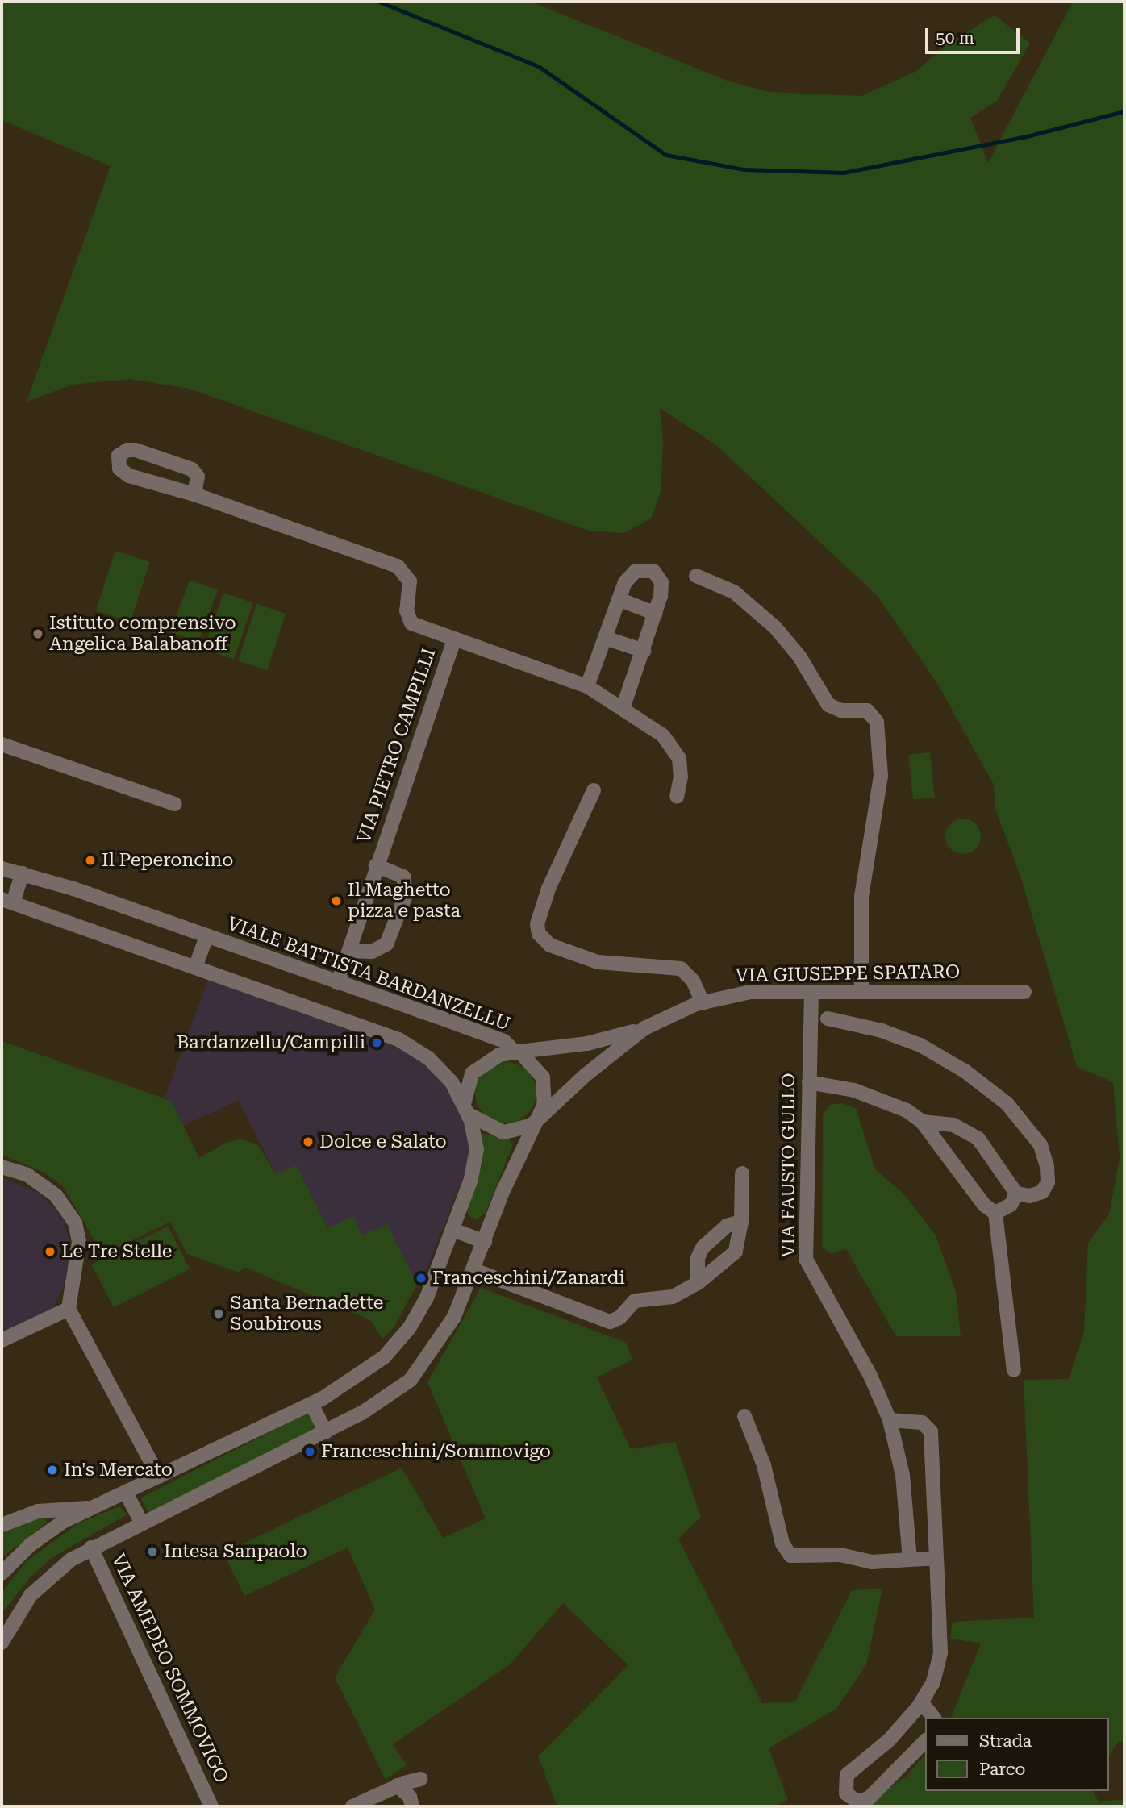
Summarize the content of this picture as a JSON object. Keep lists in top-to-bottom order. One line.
{"streets":{"street":["VIA PIETRO CAMPILLI","VIALE BATTISTA BARDANZELLU","VIA GIUSEPPE SPATARO","VIA FAUSTO GULLO","VIA AMEDEO SOMMOVIGO"]},"crossings":[["VIA PIETRO CAMPILLI","VIALE BATTISTA BARDANZELLU"],["VIALE BATTISTA BARDANZELLU","VIA GIUSEPPE SPATARO"],["VIA GIUSEPPE SPATARO","VIA FAUSTO GULLO"]],"places":["Istituto comprensivo Angelica Balabanoff","Il Peperoncino","Il Maghetto pizza e pasta","Bardanzellu/Campilli","Dolce e Salato","Le Tre Stelle","Franceschini/Zanardi","Santa Bernadette Soubirous","Franceschini/Sommovigo","In's Mercato","Intesa Sanpaolo"],"legend":["Strada","Parco"],"scale_bar":"50 m"}
